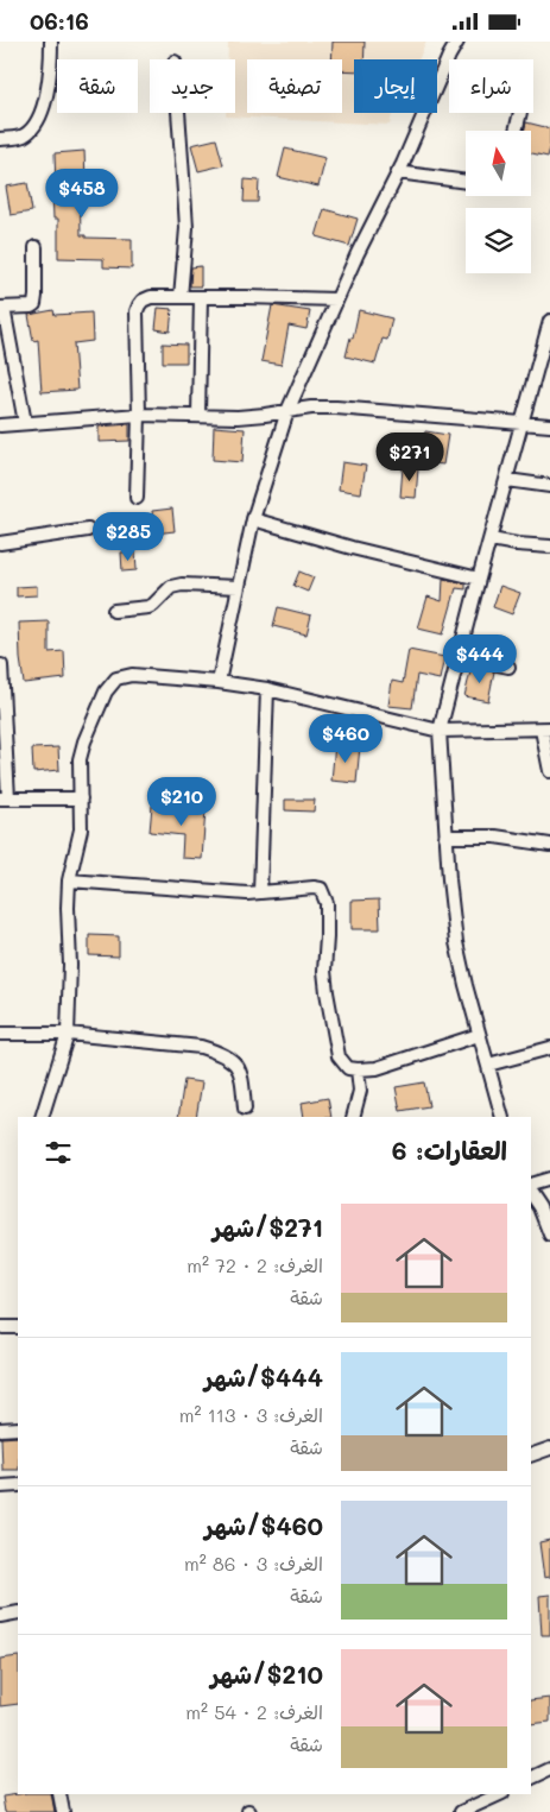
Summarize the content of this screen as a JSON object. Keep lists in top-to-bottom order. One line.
{"north":"top","page":{"status":"06:16","chip":["شراء","إيجار","تصفية","جديد","شقة"],"price":["$458","$271","$285","$444","$460","$210"],"heading":"العقارات: 6","list":[{"name":"$271/شهر","note":"الغرف: 2 · 72 m² · شقة"},{"name":"$444/شهر","note":"الغرف: 3 · 113 m² · شقة"},{"name":"$460/شهر","note":"الغرف: 3 · 86 m² · شقة"},{"name":"$210/شهر","note":"الغرف: 2 · 54 m² · شقة"}]}}
